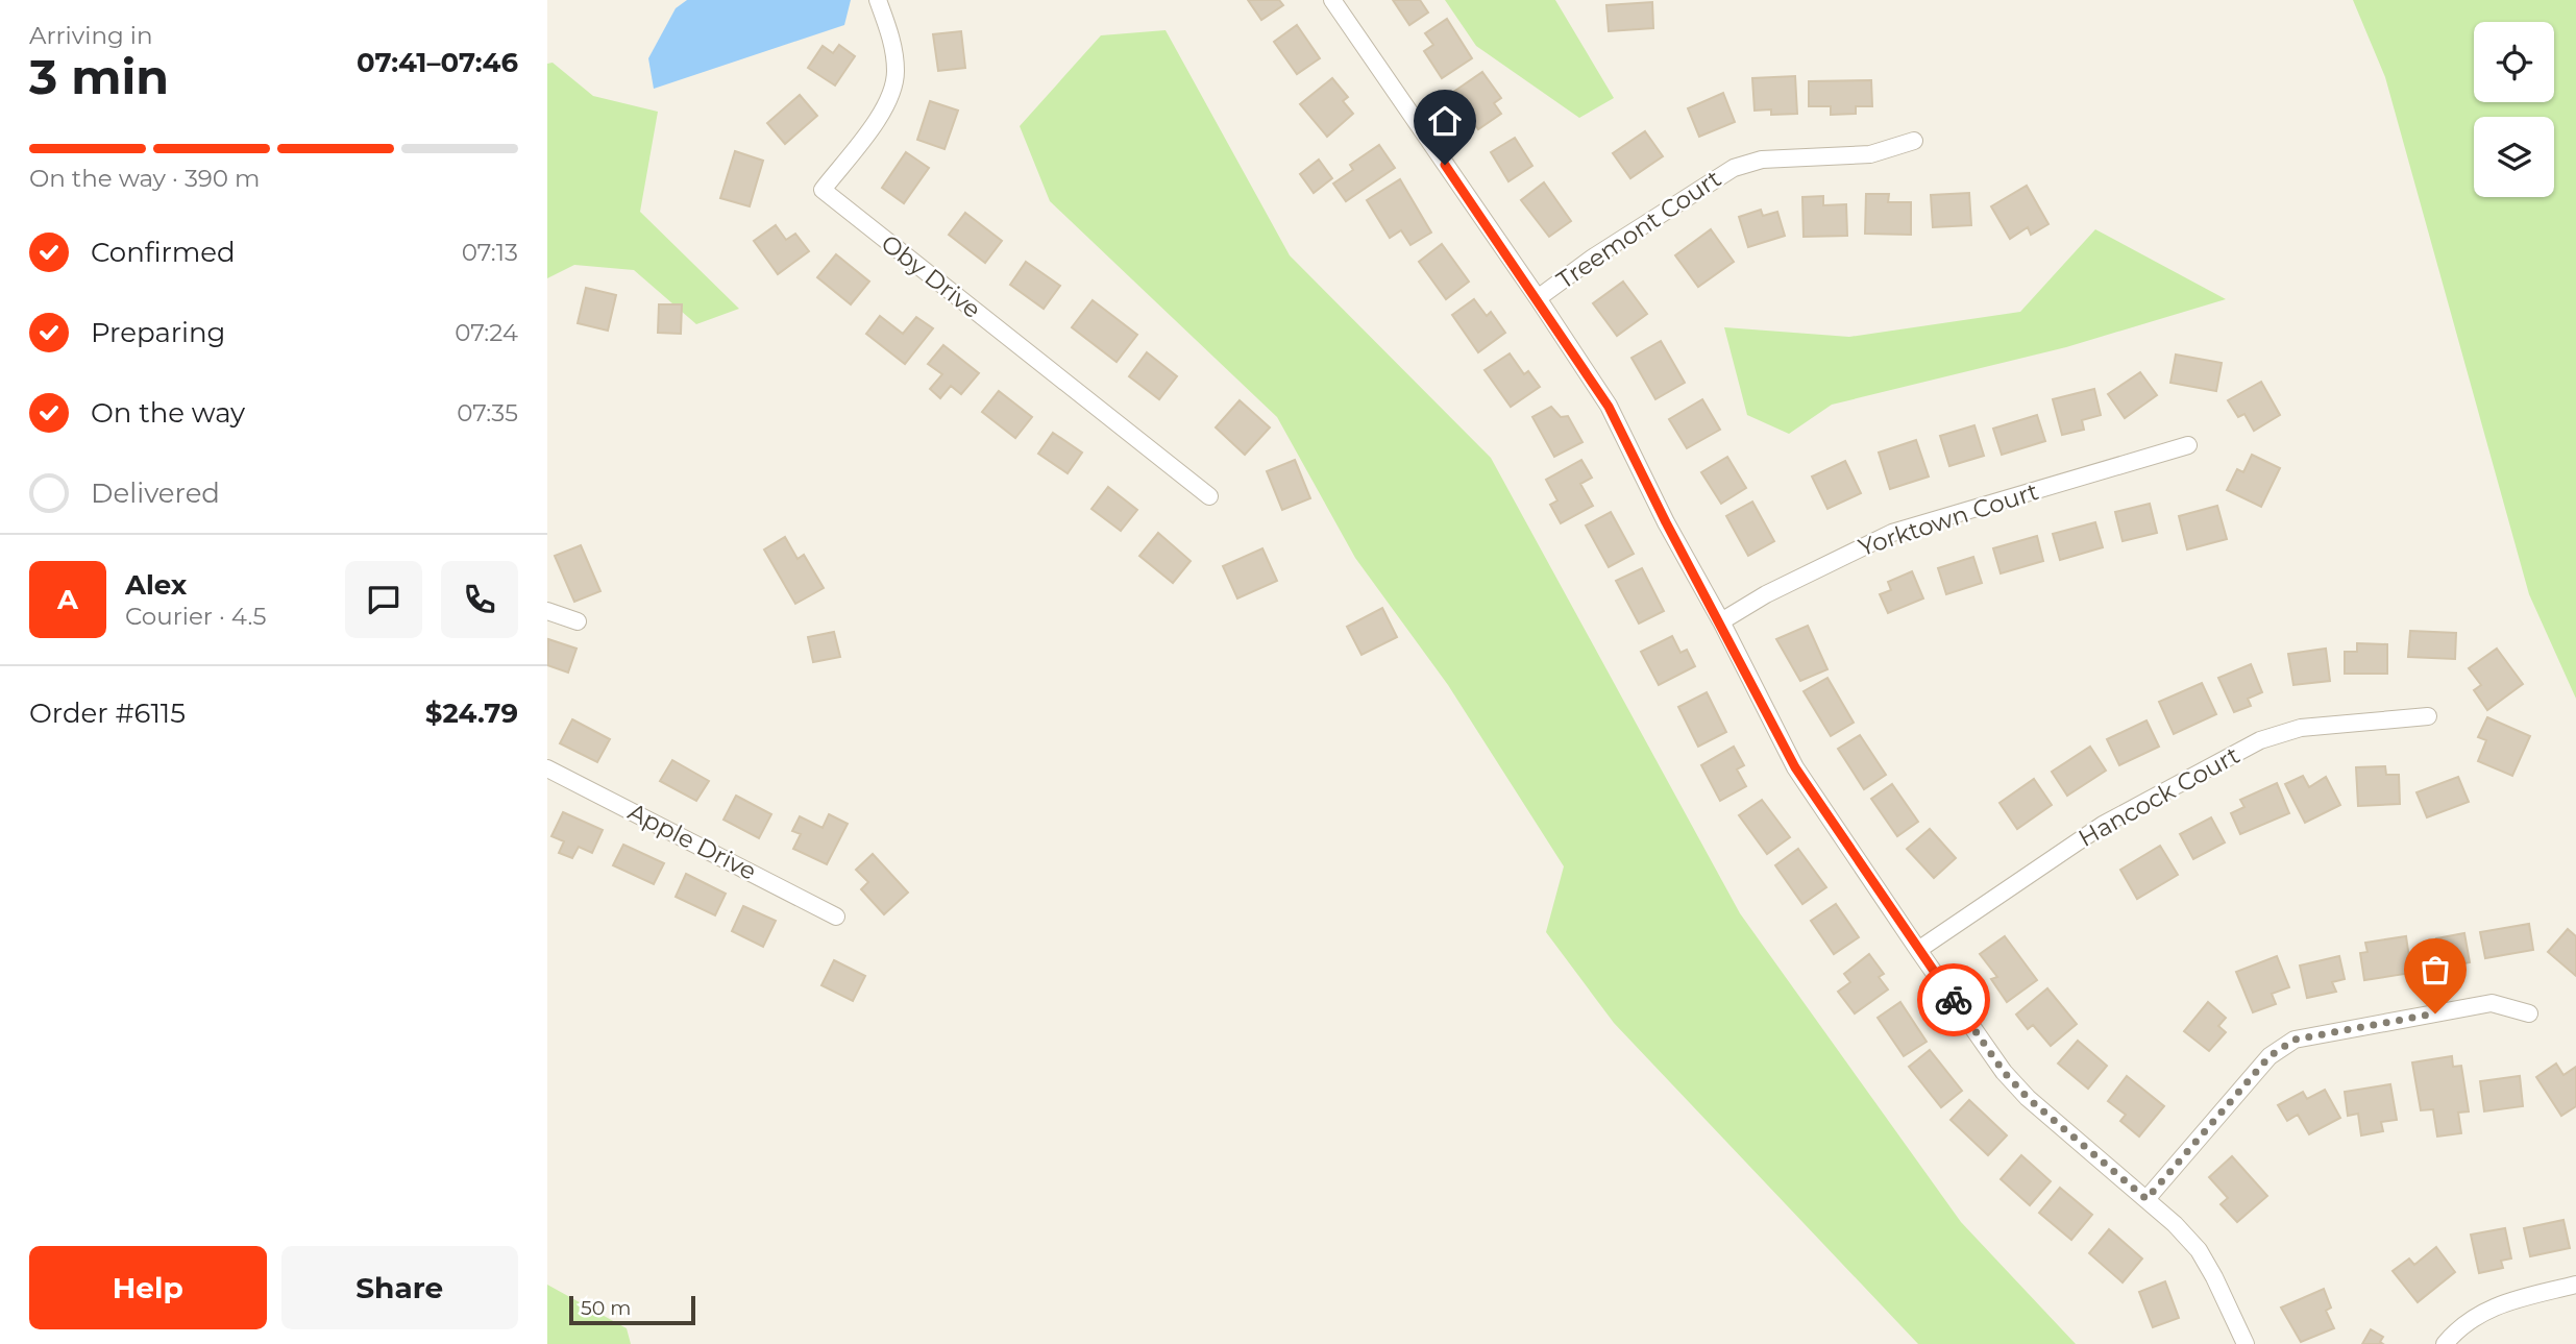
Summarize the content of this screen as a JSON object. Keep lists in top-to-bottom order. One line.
{"streets":{"street":["Treemont Court","Oby Drive","Yorktown Court","Hancock Court","Apple Drive"]},"scale_bar":"50 m","page":{"heading":["3 min","Arriving in","07:41–07:46"],"panel":["Alex","Courier · 4.5","Order #6115","$24.79"],"bar":"On the way · 390 m","list":[["Confirmed","07:13"],["Preparing","07:24"],["On the way","07:35"],"Delivered"],"round":"A","buttons":["Help","Share"],"scale":"50 m"}}
